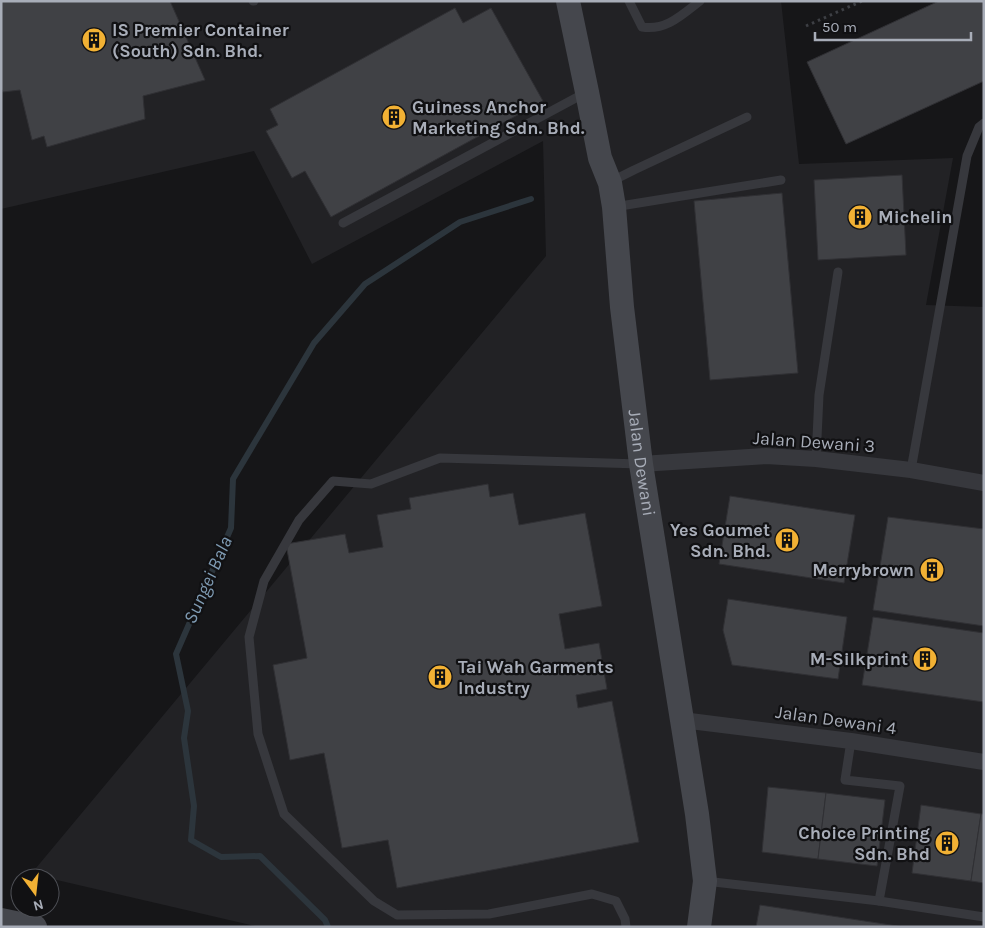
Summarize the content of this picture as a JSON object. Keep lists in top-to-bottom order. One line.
{"streets":{"street":["Jalan Dewani 3","Jalan Dewani","Jalan Dewani 4"]},"crossings":[["Jalan Dewani 3","Jalan Dewani"],["Jalan Dewani","Jalan Dewani 4"]],"water":["Sungei Bala"],"places":{"building":["IS Premier Container (South) Sdn. Bhd.","Guiness Anchor Marketing Sdn. Bhd.","Michelin","Yes Goumet Sdn. Bhd.","Merrybrown","M-Silkprint","Tai Wah Garments Industry","Choice Printing Sdn. Bhd"]},"scale_bar":"50 m","north":"bottom"}
